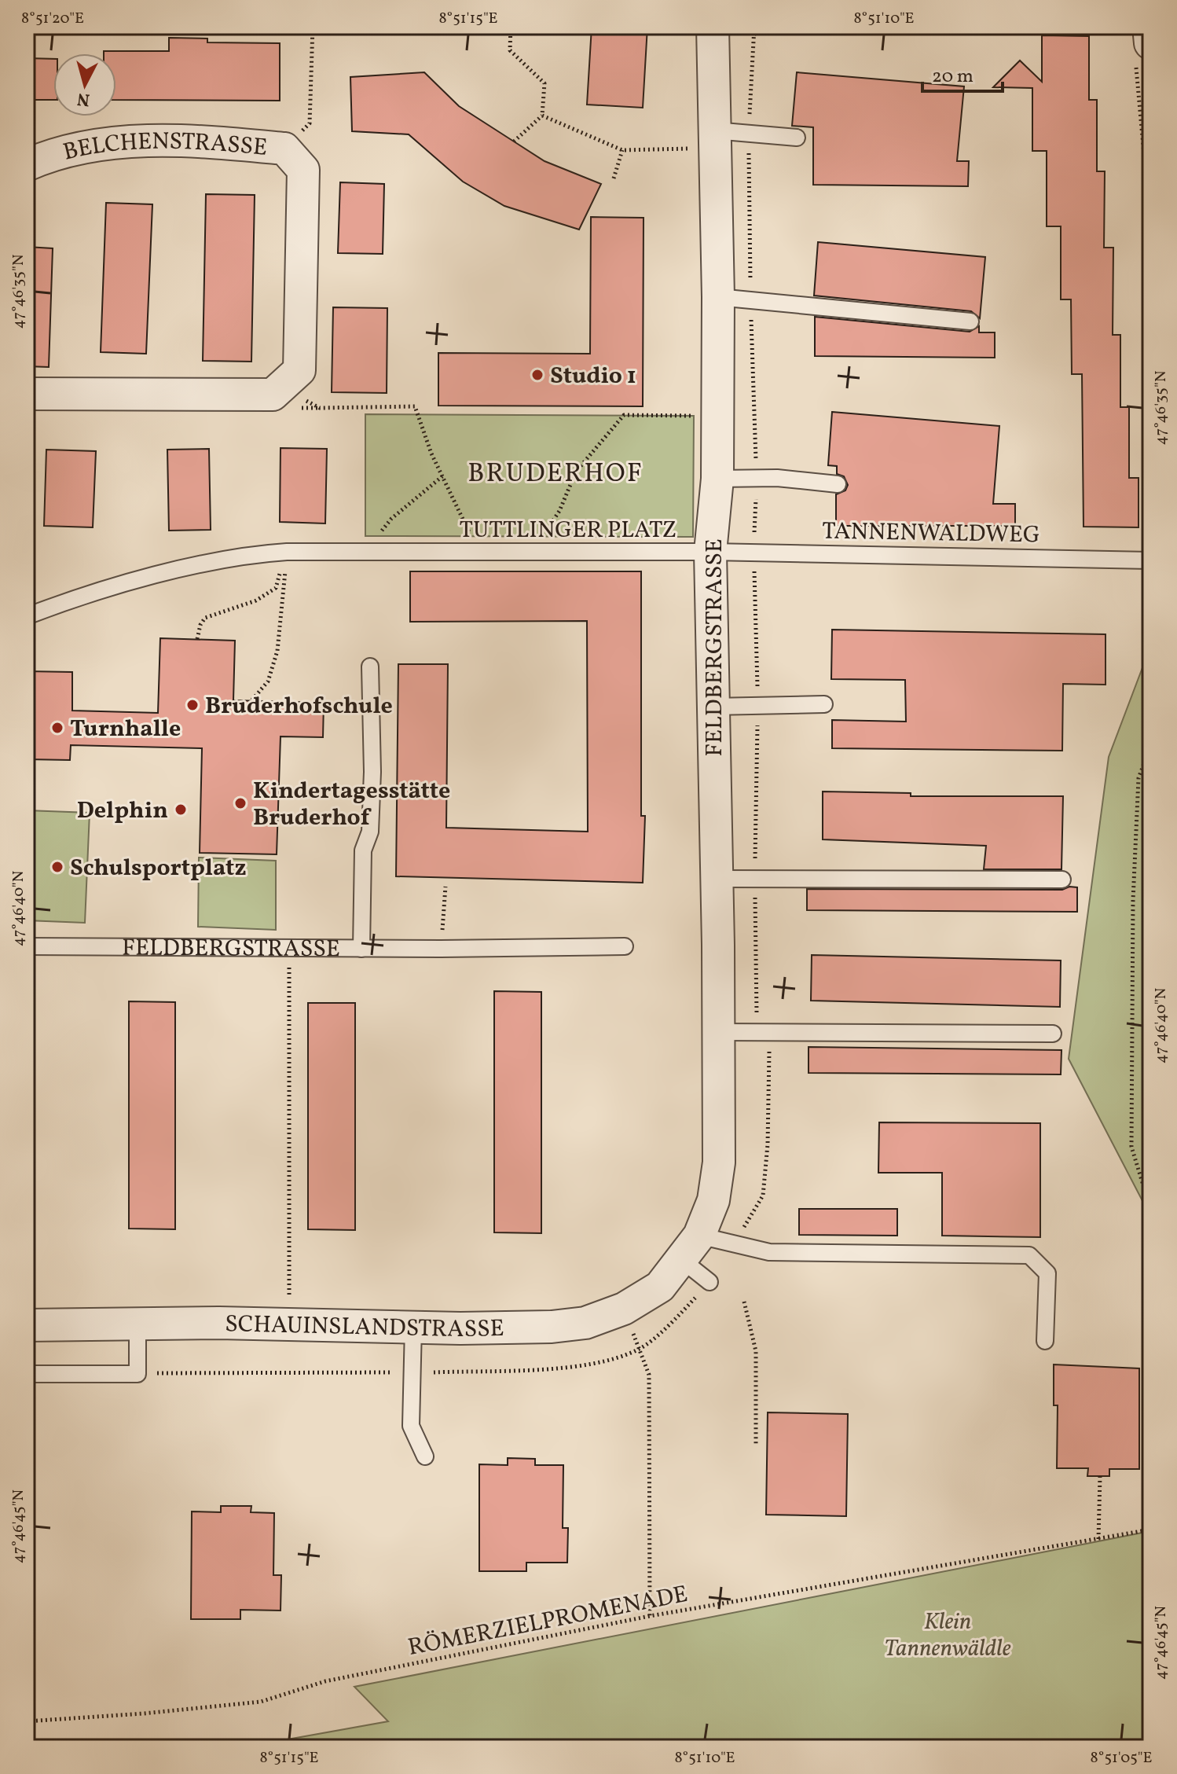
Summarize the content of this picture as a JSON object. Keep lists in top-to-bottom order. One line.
{"streets":{"street":["BELCHENSTRASSE","FELDBERGSTRASSE","SCHAUINSLANDSTRASSE"],"lane":["TUTTLINGER PLATZ","TANNENWALDWEG"],"path":["RÖMERZIELPROMENADE"]},"crossings":[["TUTTLINGER PLATZ","TANNENWALDWEG"],["TUTTLINGER PLATZ","FELDBERGSTRASSE"],["TANNENWALDWEG","FELDBERGSTRASSE"],["FELDBERGSTRASSE","SCHAUINSLANDSTRASSE"]],"districts":["BRUDERHOF"],"parks":["Klein Tannenwäldle"],"places":["Studio 1","Bruderhofschule","Turnhalle","Kindertagesstätte Bruderhof","Delphin","Schulsportplatz"],"scale_bar":"20 m","north":"bottom","coordinates":["8°51'20\"E","8°51'15\"E","8°51'10\"E","47°46'35\"N","47°46'40\"N","47°46'45\"N","8°51'05\"E"]}
